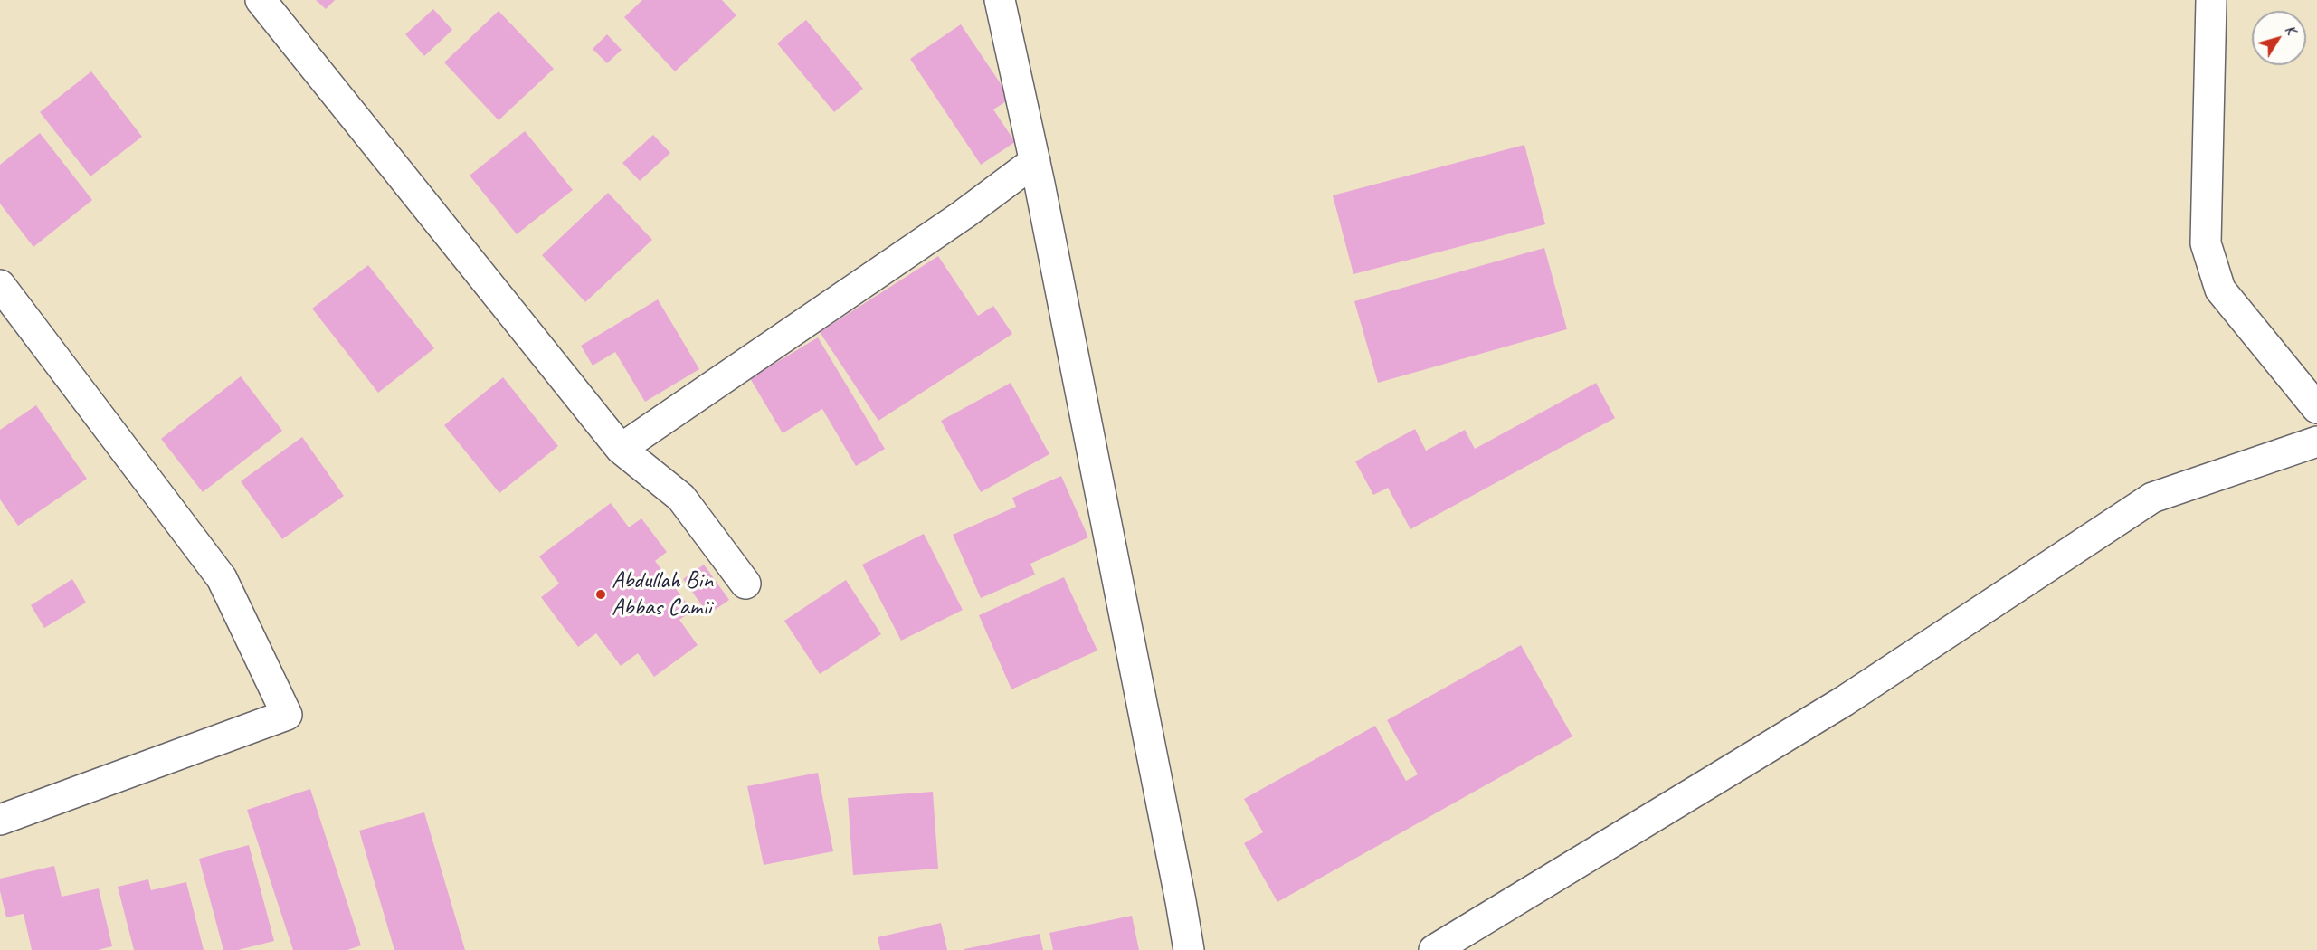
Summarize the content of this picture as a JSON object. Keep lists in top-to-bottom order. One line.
{"places":["Abdullah Bin Abbas Camii"],"north":"top right"}
